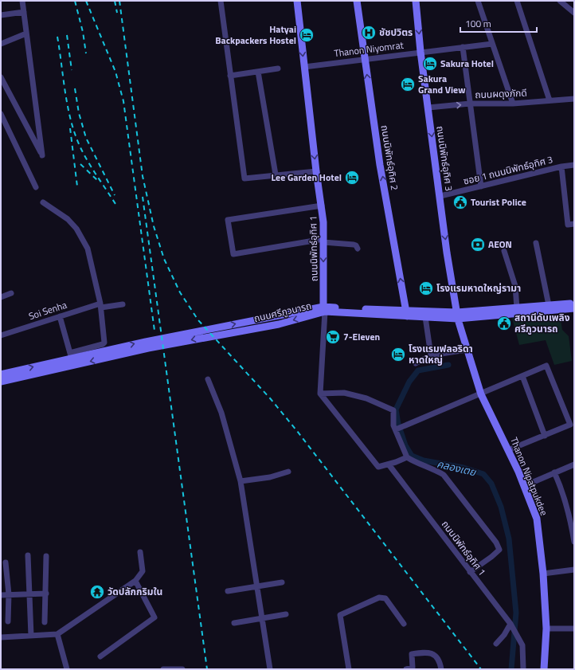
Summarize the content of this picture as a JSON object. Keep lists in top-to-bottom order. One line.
{"streets":{"street":["Thanon Niyomrat","ถนนผดุงภักดี","ถนนนิพัทธ์อุทิศ 2","ถนนนิพัทธ์อุทิศ 3","ซอย 1 ถนนนิพัทธ์อุทิศ 3","ถนนนิพัทธ์อุทิศ 1","Soi Senha","ถนนศรีภูวนารถ","Thanon Nipatpukdee"]},"crossings":[["Thanon Niyomrat","ถนนนิพัทธ์อุทิศ 2"],["Thanon Niyomrat","ถนนนิพัทธ์อุทิศ 3"],["Thanon Niyomrat","ถนนนิพัทธ์อุทิศ 1"],["ถนนผดุงภักดี","ถนนนิพัทธ์อุทิศ 3"],["ถนนนิพัทธ์อุทิศ 2","ถนนศรีภูวนารถ"],["ถนนนิพัทธ์อุทิศ 3","ซอย 1 ถนนนิพัทธ์อุทิศ 3"],["ถนนนิพัทธ์อุทิศ 3","ถนนศรีภูวนารถ"],["ถนนนิพัทธ์อุทิศ 3","Thanon Nipatpukdee"],["ถนนนิพัทธ์อุทิศ 1","ถนนศรีภูวนารถ"],["ถนนศรีภูวนารถ","Thanon Nipatpukdee"]],"one_way":["ถนนนิพัทธ์อุทิศ 2"],"water":["คลองเตย"],"places":{"hospital":["ชัชปวิตร"],"hotel":["Hatyai Backpackers Hostel","Sakura Hotel","Sakura Grand View","Lee Garden Hotel","โรงแรมหาดใหญ่รามา","โรงแรมฟลอริดา หาดใหญ่"],"public building":["Tourist Police","สถานีดับเพลิง ศรีภูวนารถ"],"bank":["AEON"],"supermarket":["7-Eleven"],"temple":["วัดปลักกริมใน"]},"scale_bar":"100 m"}
